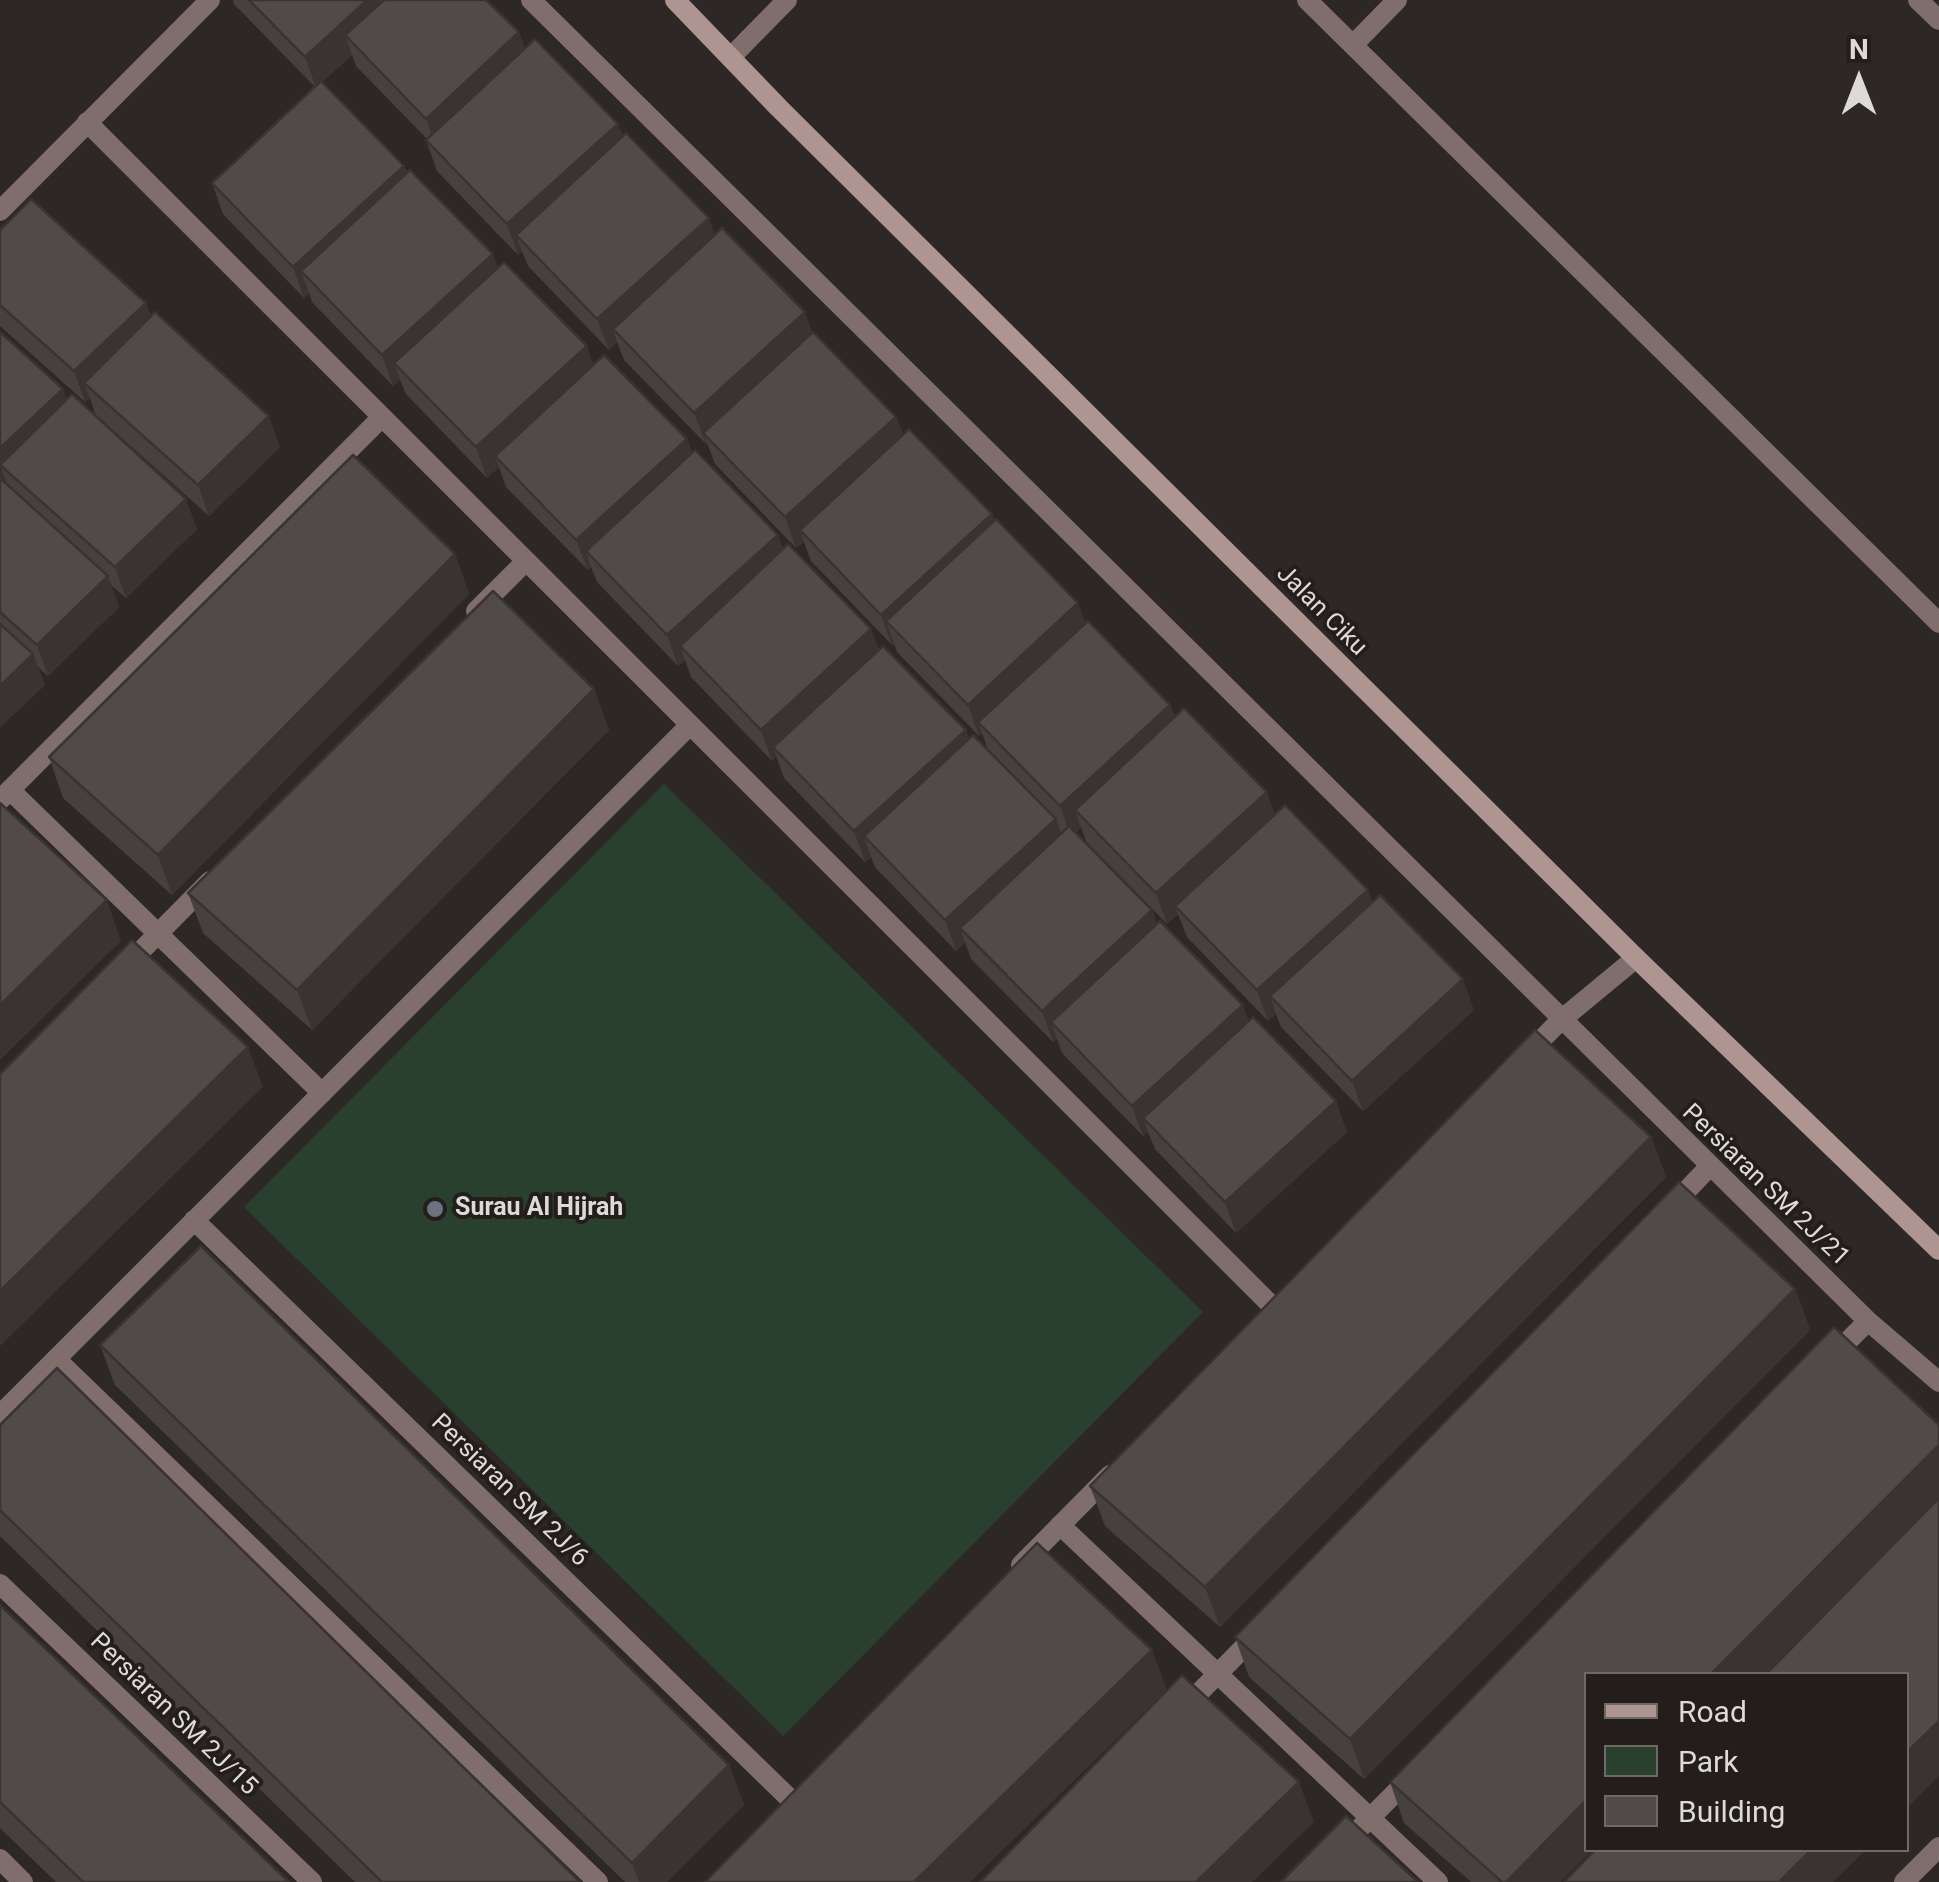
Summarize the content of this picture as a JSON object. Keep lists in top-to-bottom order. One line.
{"streets":{"street":["Jalan Ciku","Persiaran SM 2J/21","Persiaran SM 2J/6","Persiaran SM 2J/15"]},"places":["Surau Al Hijrah"],"legend":["Road","Park","Building"],"north":"top"}
